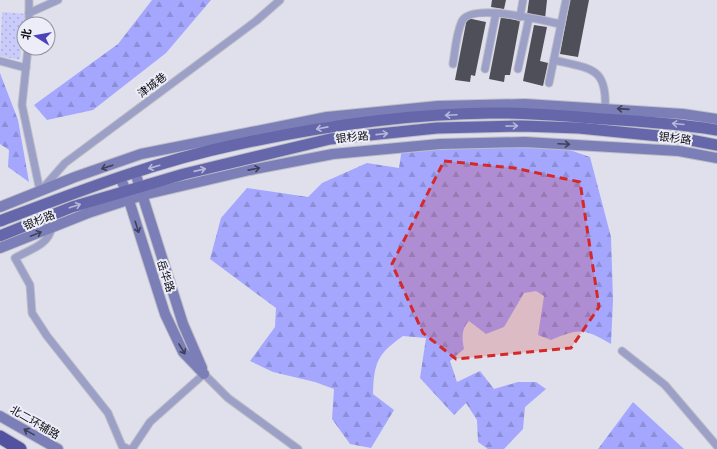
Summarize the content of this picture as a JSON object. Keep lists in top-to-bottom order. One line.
{"streets":{"main road":["银杉路"],"street":["津城巷","岳华路","北二环辅路"]},"crossings":[["津城巷","银杉路"],["银杉路","岳华路"]],"one_way":["北二环辅路"],"north":"left"}
